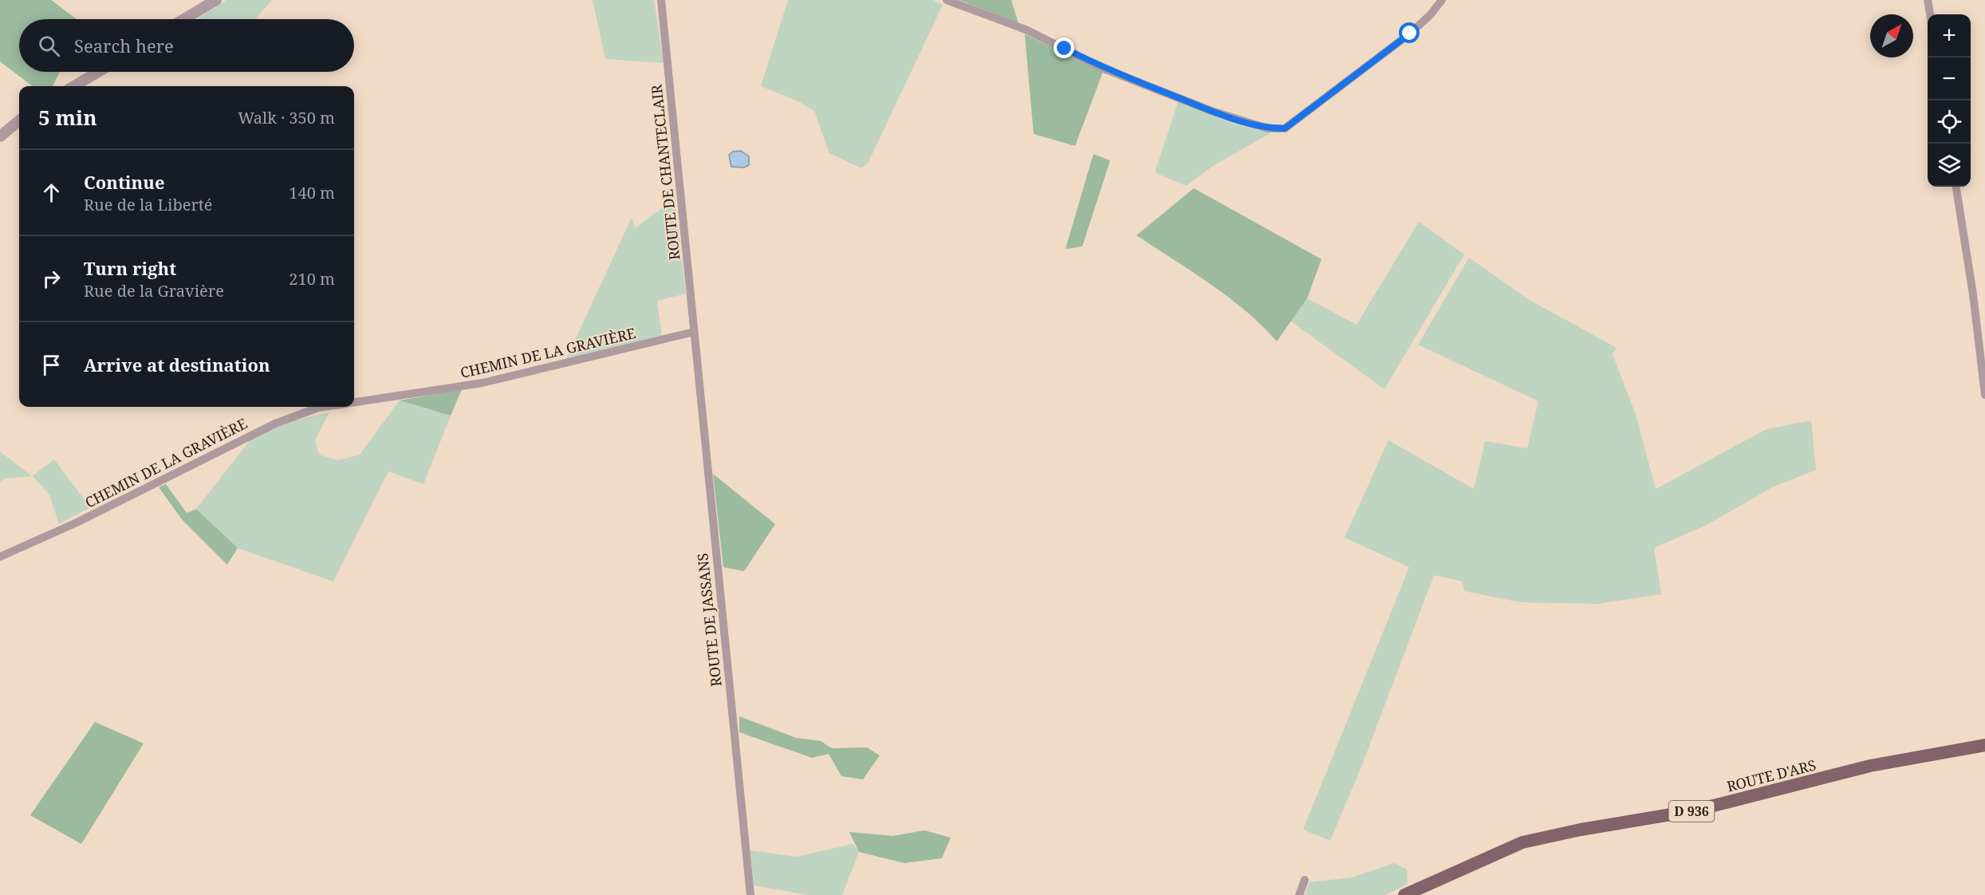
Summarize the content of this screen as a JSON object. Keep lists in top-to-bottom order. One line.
{"streets":{"main road":["ROUTE D'ARS","D 936"],"street":["ROUTE DE CHANTECLAIR","CHEMIN DE LA GRAVIÈRE","ROUTE DE JASSANS"]},"crossings":[["ROUTE DE CHANTECLAIR","CHEMIN DE LA GRAVIÈRE"],["ROUTE DE CHANTECLAIR","ROUTE DE JASSANS"]],"north":"top right","page":{"map_buttons":["+","−"],"search":"Search here","heading":["5 min","Walk · 350 m"],"list":[["Continue","Rue de la Liberté","140 m"],["Turn right","Rue de la Gravière","210 m"],"Arrive at destination"]}}
